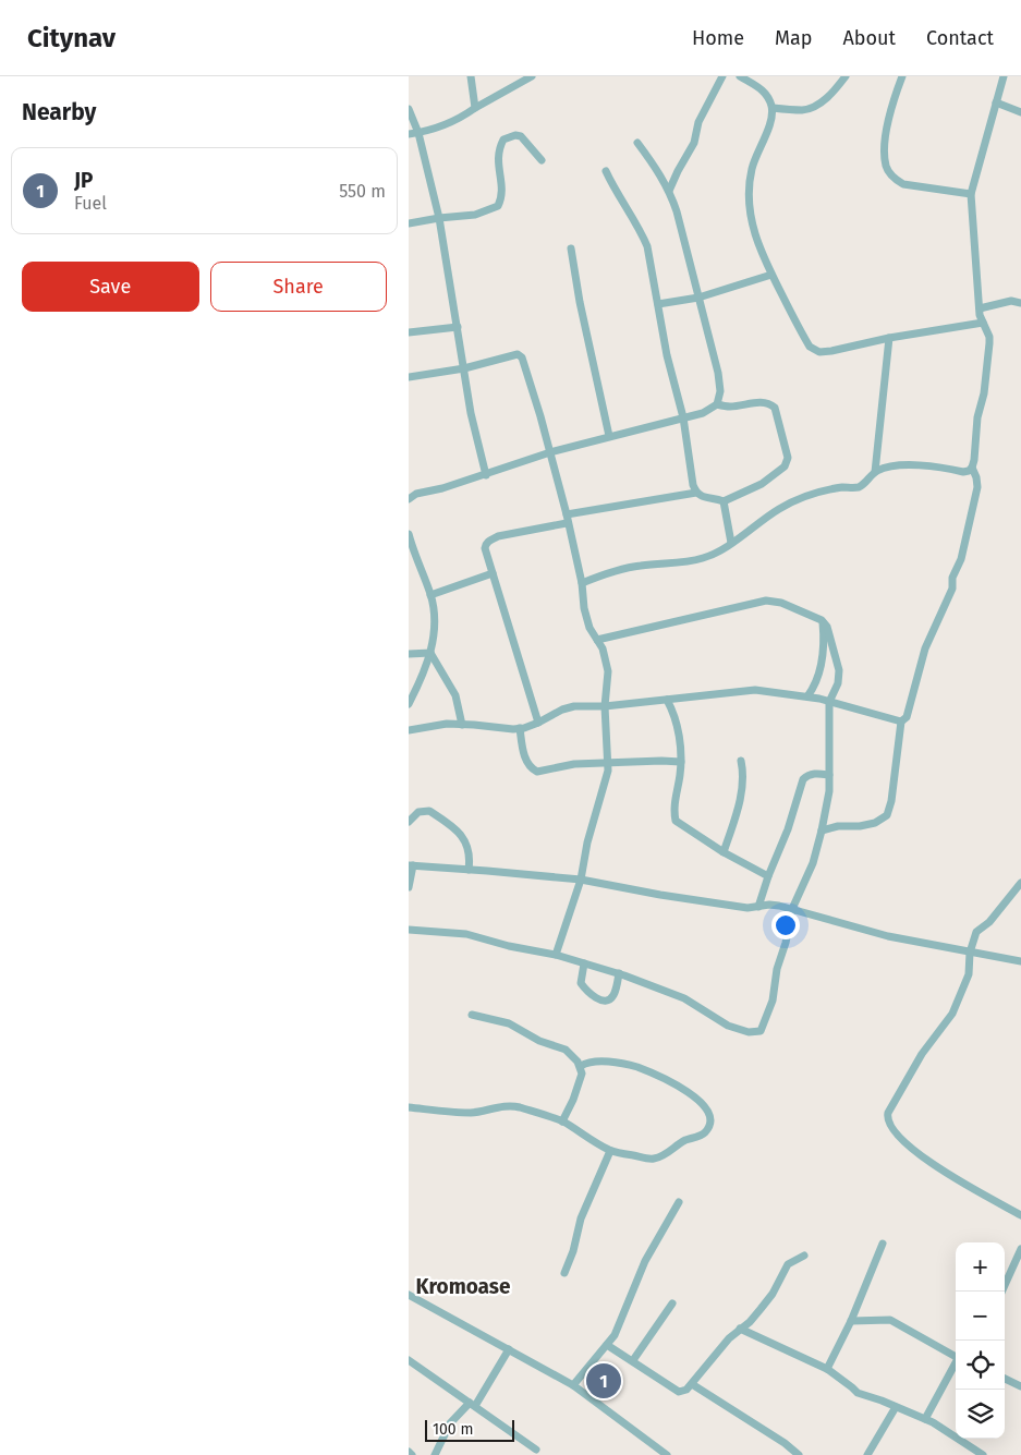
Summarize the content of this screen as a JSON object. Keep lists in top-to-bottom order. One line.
{"districts":["Kromoase"],"scale_bar":"100 m","page":{"header":"Citynav","nav":["Home","Map","About","Contact"],"heading":"Nearby","list":[{"mark":"1","name":"JP","note":"Fuel","value":"550 m"}],"buttons":["Save","Share"],"map_buttons":["+","−"],"pins":"1","scale":"100 m"}}
